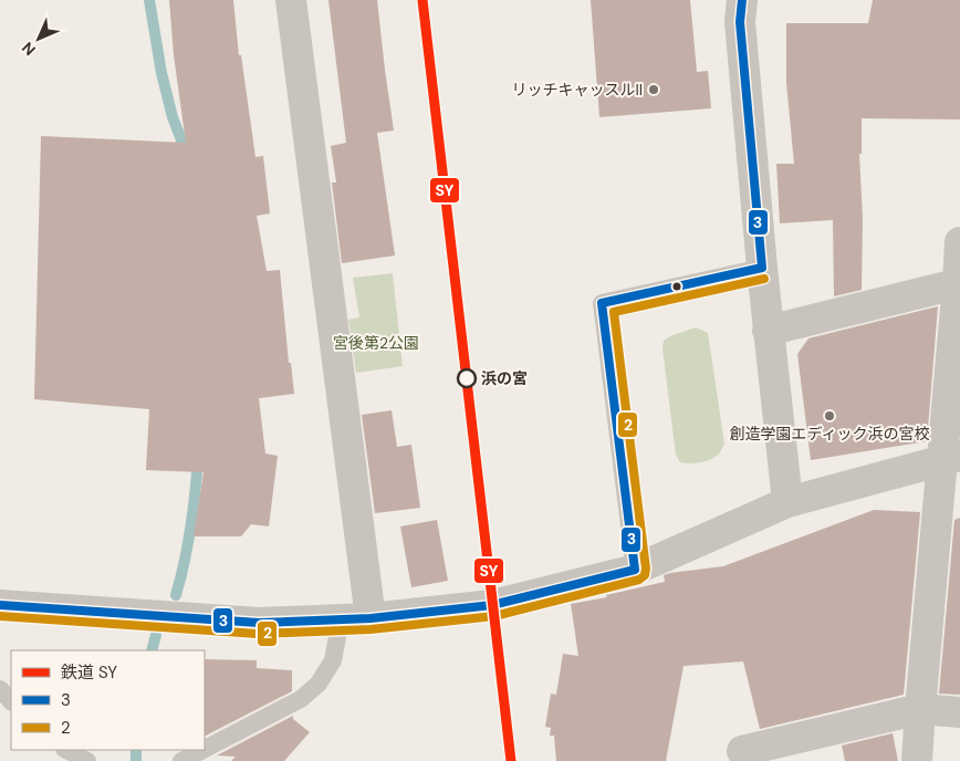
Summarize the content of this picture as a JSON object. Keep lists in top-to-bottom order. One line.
{"parks":["宮後第2公園"],"places":["リッチキャッスルII","浜の宮","創造学園エディック浜の宮校"],"lines":["rail line SY","transit line 3","transit line 2"],"legend":["鉄道 SY","3","2"],"north":"bottom left"}
